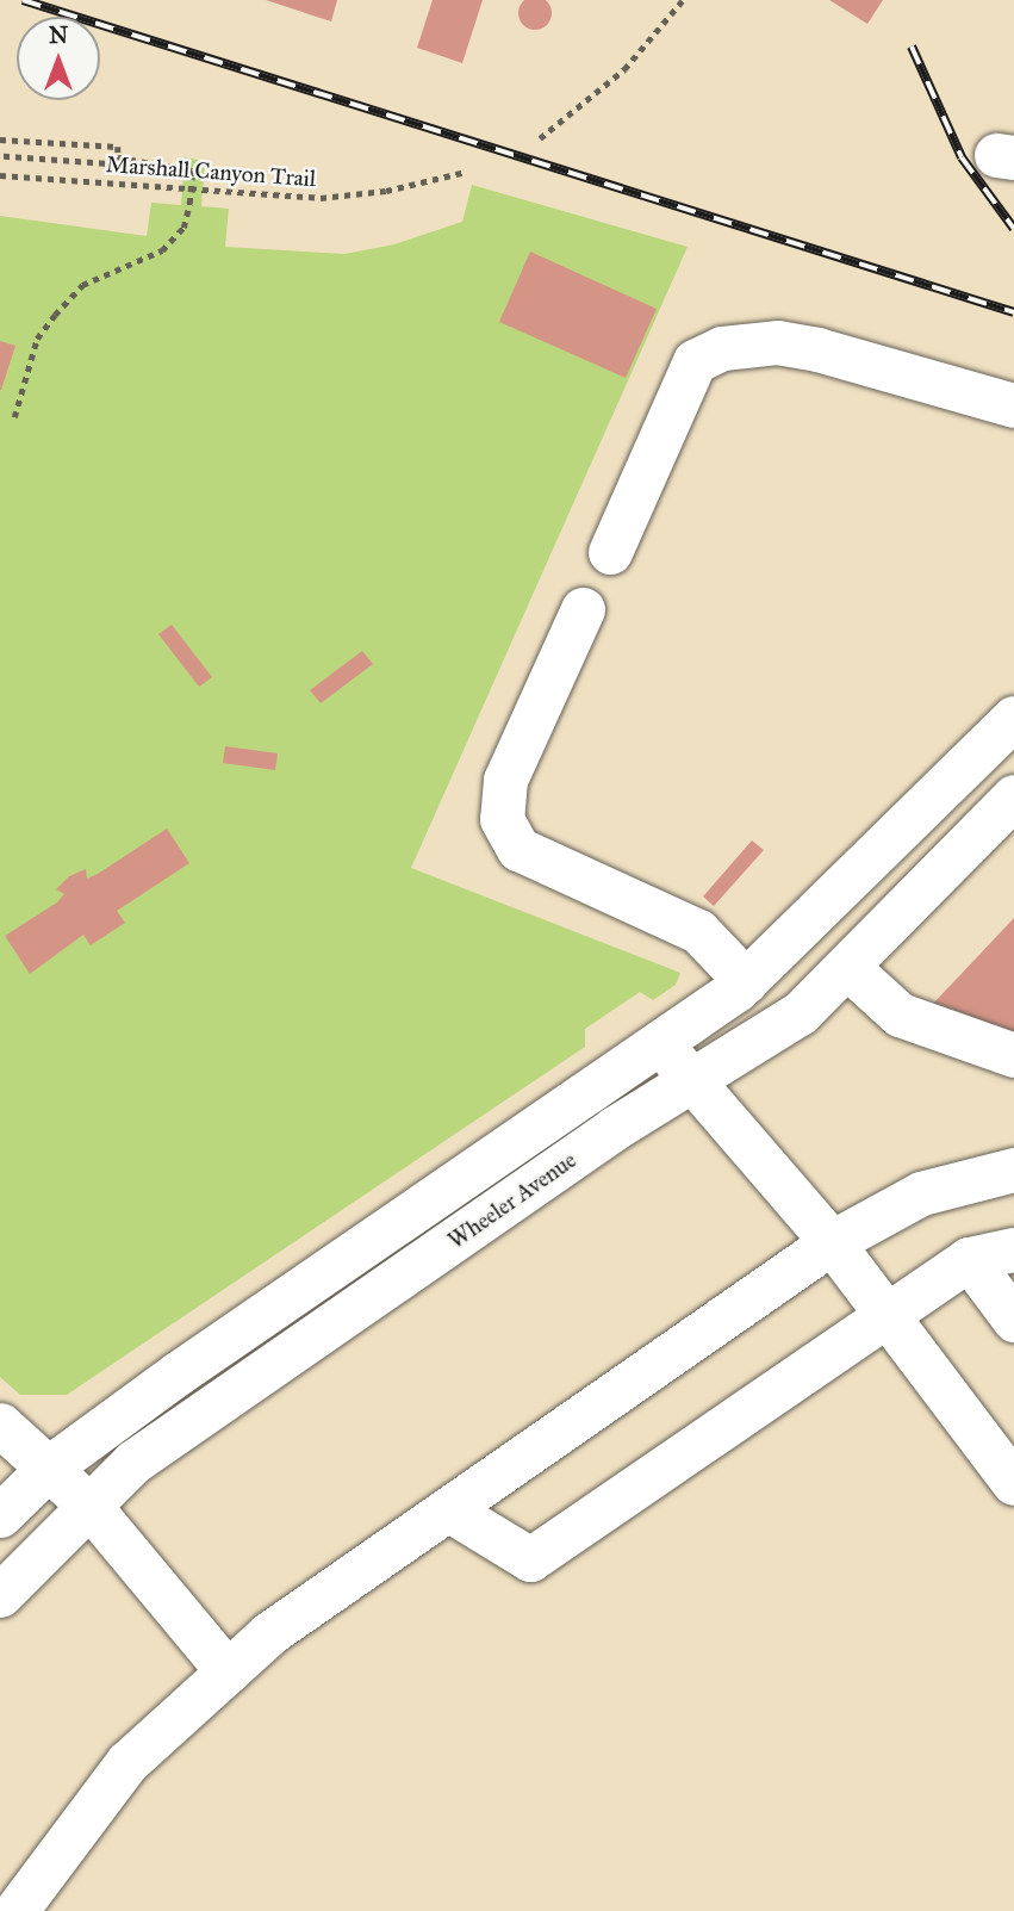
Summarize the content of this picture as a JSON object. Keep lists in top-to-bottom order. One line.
{"streets":{"street":["Wheeler Avenue"],"path":["Marshall Canyon Trail"]},"north":"top"}
